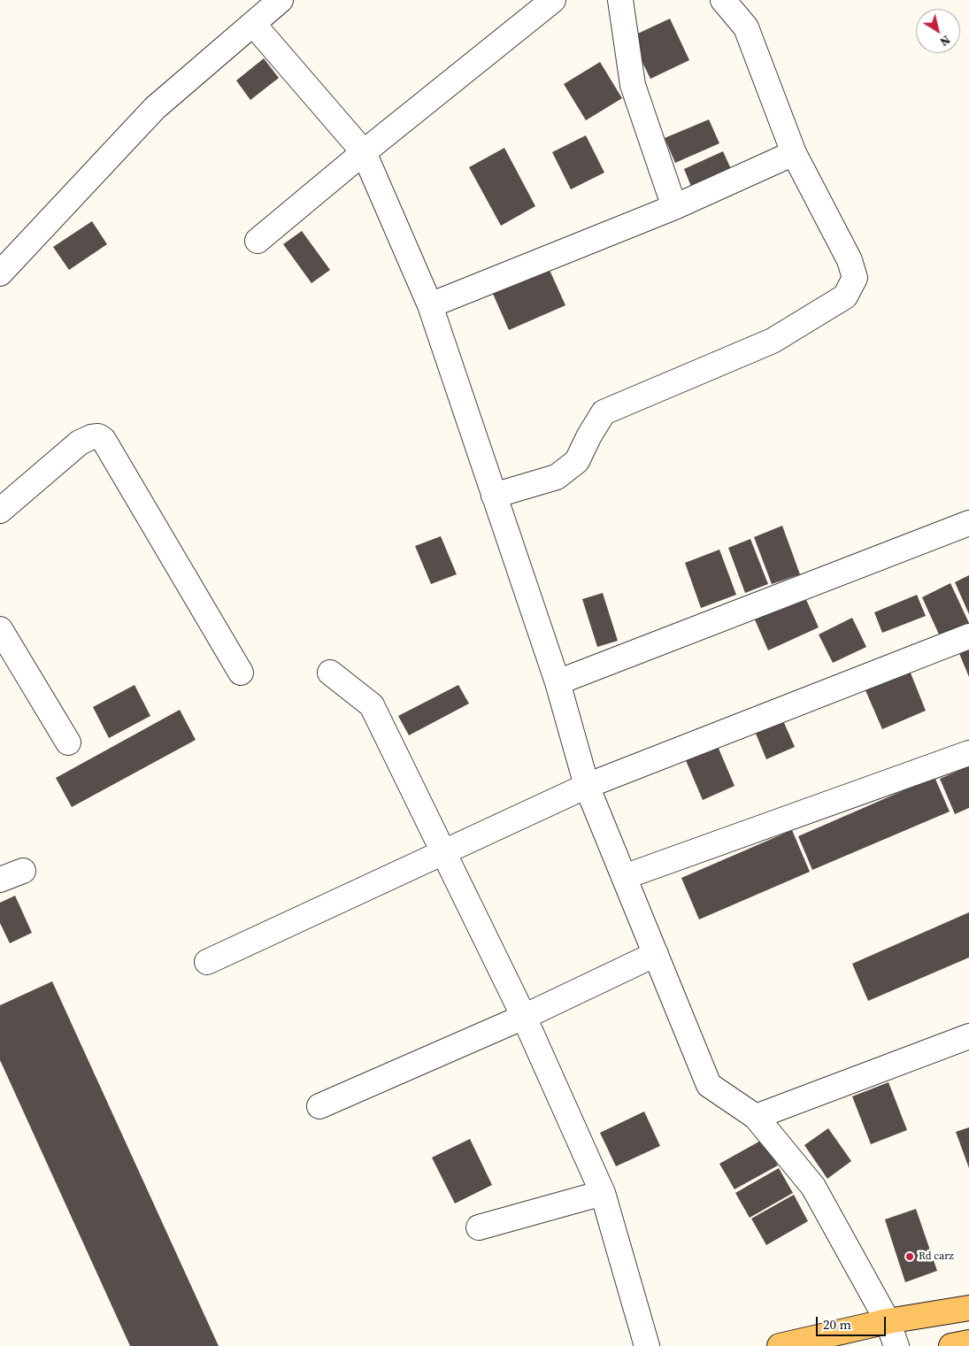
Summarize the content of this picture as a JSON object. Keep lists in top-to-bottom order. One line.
{"places":["Rd carz"],"scale_bar":"20 m","north":"bottom right"}
